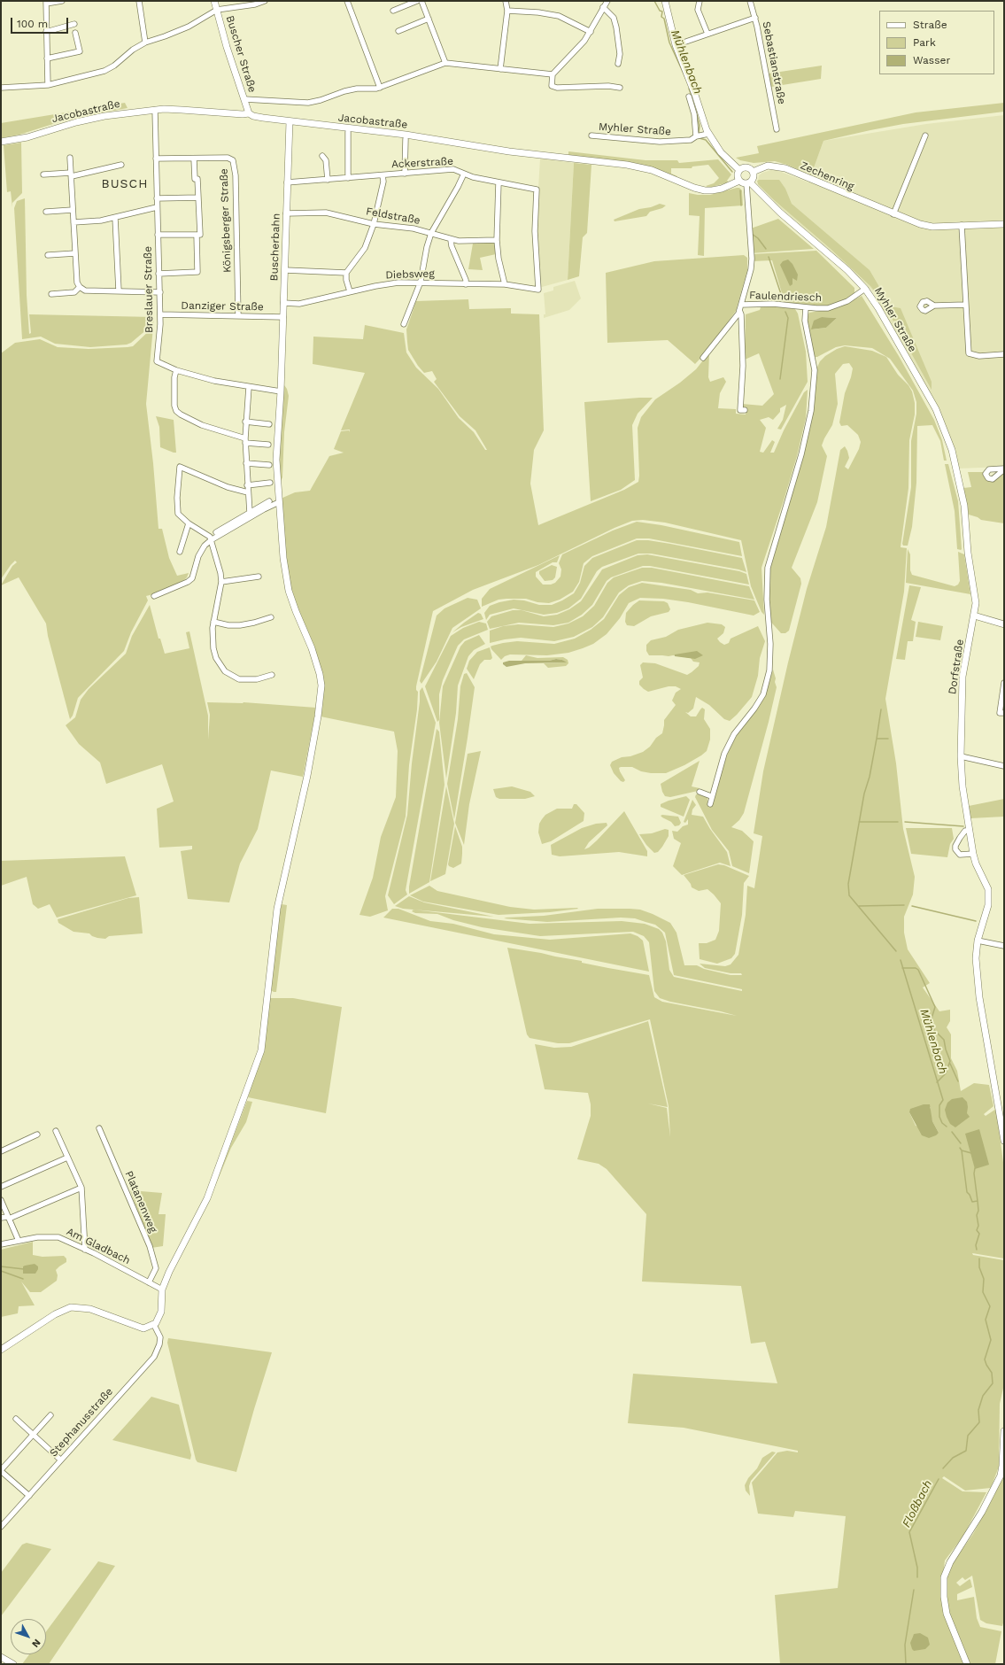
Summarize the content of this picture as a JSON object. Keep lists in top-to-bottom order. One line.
{"streets":{"main road":["Buscher Straße","Jacobastraße","Myhler Straße","Zechenring","Buscherbahn","Dorfstraße"],"street":["Sebastianstraße","Ackerstraße","Feldstraße","Königsberger Straße","Diebsweg","Breslauer Straße","Faulendriesch","Danziger Straße","Platanenweg","Am Gladbach","Stephanusstraße"]},"crossings":[["Buscher Straße","Jacobastraße"],["Jacobastraße","Myhler Straße"],["Jacobastraße","Zechenring"],["Jacobastraße","Buscherbahn"],["Jacobastraße","Breslauer Straße"],["Jacobastraße","Faulendriesch"],["Myhler Straße","Zechenring"],["Myhler Straße","Faulendriesch"],["Myhler Straße","Dorfstraße"],["Ackerstraße","Buscherbahn"],["Ackerstraße","Diebsweg"],["Zechenring","Faulendriesch"],["Feldstraße","Buscherbahn"],["Königsberger Straße","Breslauer Straße"],["Königsberger Straße","Danziger Straße"],["Buscherbahn","Diebsweg"],["Buscherbahn","Breslauer Straße"],["Buscherbahn","Danziger Straße"],["Buscherbahn","Am Gladbach"],["Breslauer Straße","Danziger Straße"],["Platanenweg","Am Gladbach"]],"districts":["BUSCH"],"water":["Mühlenbach","Floßbach"],"legend":["Straße","Park","Wasser"],"scale_bar":"100 m","north":"bottom right"}
